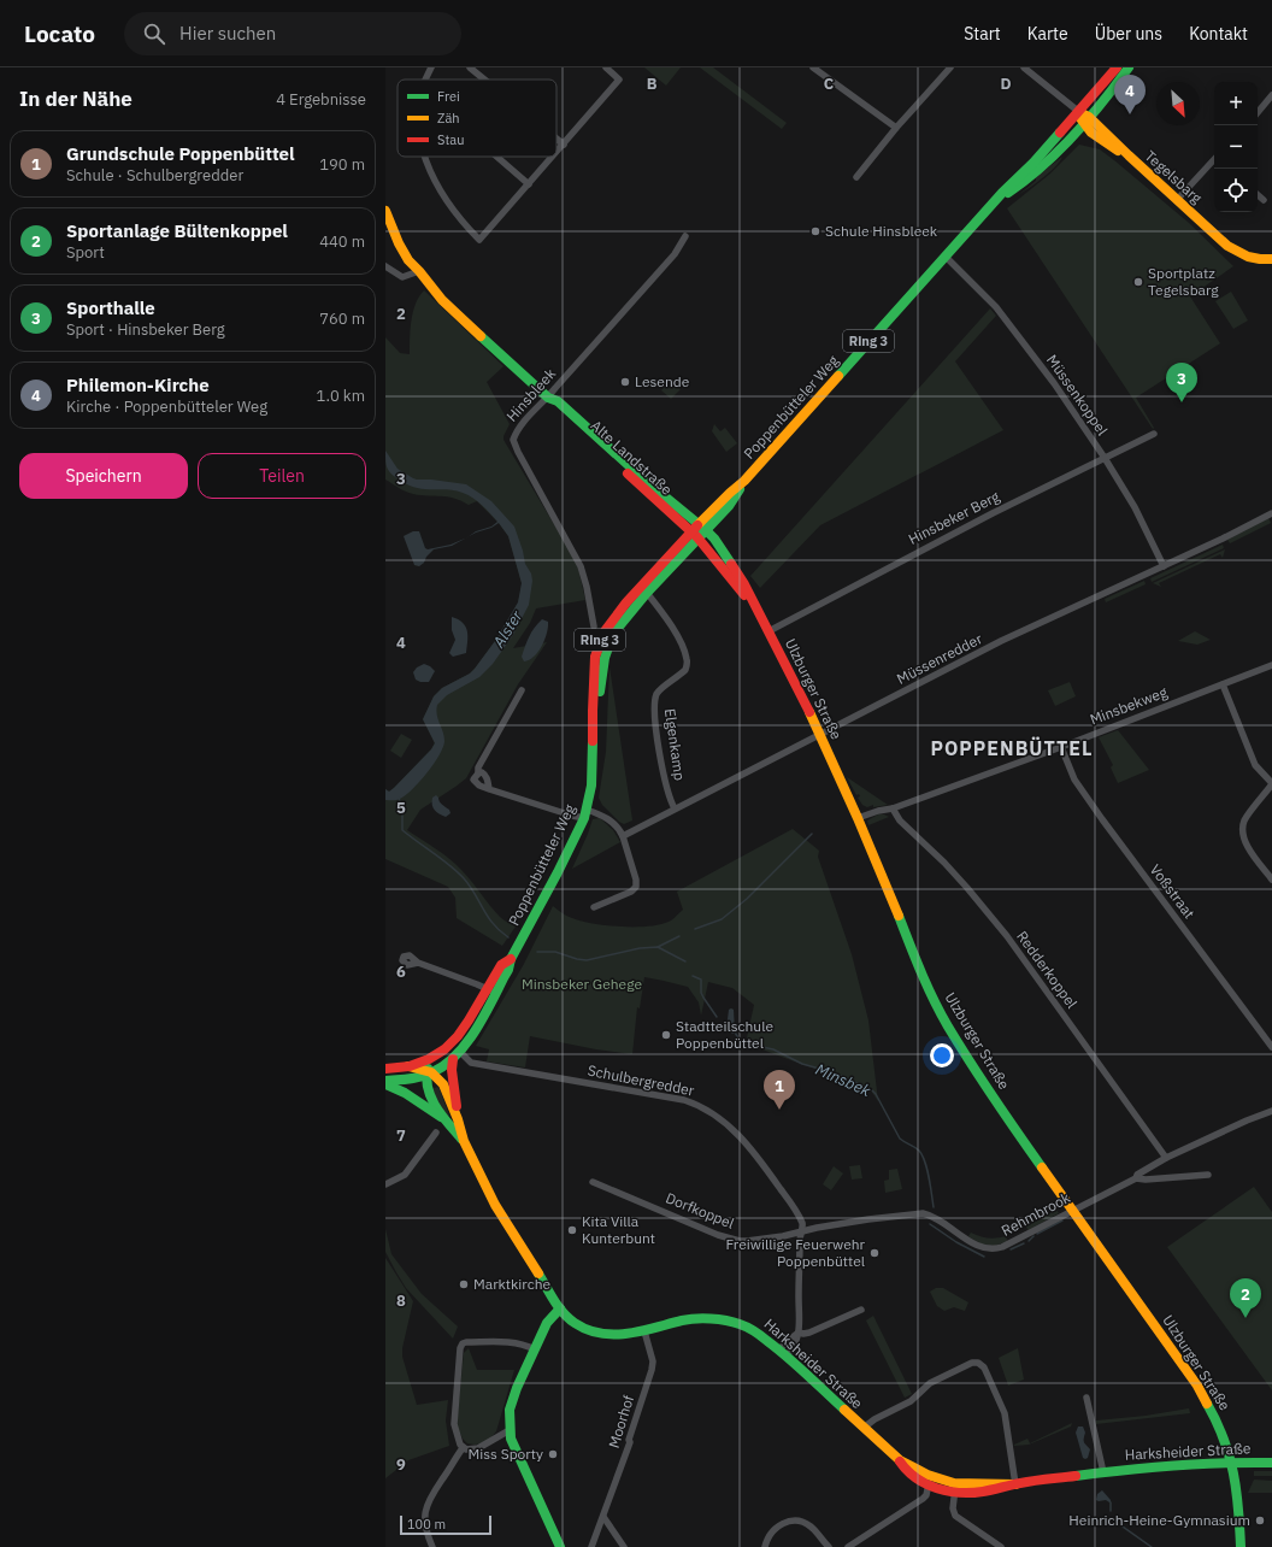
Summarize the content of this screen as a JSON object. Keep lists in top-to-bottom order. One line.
{"streets":{"main road":["Tegelsbarg","Ring 3","Poppenbütteler Weg","Alte Landstraße","Ulzburger Straße","Harksheider Straße"],"street":["Hinsbleek","Müssenkoppel","Hinsbeker Berg","Müssenredder","Minsbekweg","Elgenkamp","Voßstraat","Redderkoppel","Schulbergredder","Dorfkoppel","Rehmbrook","Moorhof"]},"crossings":[["Tegelsbarg","Poppenbütteler Weg"],["Hinsbleek","Alte Landstraße"],["Müssenkoppel","Poppenbütteler Weg"],["Müssenkoppel","Hinsbeker Berg"],["Müssenkoppel","Müssenredder"],["Poppenbütteler Weg","Alte Landstraße"],["Poppenbütteler Weg","Ulzburger Straße"],["Poppenbütteler Weg","Elgenkamp"],["Poppenbütteler Weg","Schulbergredder"],["Alte Landstraße","Ulzburger Straße"],["Hinsbeker Berg","Ulzburger Straße"],["Müssenredder","Ulzburger Straße"],["Müssenredder","Elgenkamp"],["Ulzburger Straße","Minsbekweg"],["Ulzburger Straße","Rehmbrook"],["Ulzburger Straße","Harksheider Straße"],["Minsbekweg","Voßstraat"],["Minsbekweg","Redderkoppel"],["Redderkoppel","Rehmbrook"],["Schulbergredder","Dorfkoppel"],["Schulbergredder","Rehmbrook"],["Schulbergredder","Harksheider Straße"],["Dorfkoppel","Rehmbrook"],["Harksheider Straße","Moorhof"]],"districts":["POPPENBÜTTEL"],"water":["Alster","Minsbek"],"parks":["Minsbeker Gehege"],"places":["Schule Hinsbleek","Sportplatz Tegelsbarg","Lesende","Stadtteilschule Poppenbüttel","Kita Villa Kunterbunt","Freiwillige Feuerwehr Poppenbüttel","Marktkirche","Miss Sporty","Heinrich-Heine-Gymnasium"],"legend":["Frei","Zäh","Stau"],"scale_bar":"100 m","north":"bottom right","page":{"header":"Locato","search":"Hier suchen","nav":["Start","Karte","Über uns","Kontakt"],"heading":["In der Nähe","4 Ergebnisse"],"pins":["4","3","1","2"],"map_buttons":["+","−"],"list":[{"mark":"1","name":"Grundschule Poppenbüttel","note":"Schule · Schulbergredder","value":"190 m"},{"mark":"2","name":"Sportanlage Bültenkoppel","note":"Sport","value":"440 m"},{"mark":"3","name":"Sporthalle","note":"Sport · Hinsbeker Berg","value":"760 m"},{"mark":"4","name":"Philemon-Kirche","note":"Kirche · Poppenbütteler Weg","value":"1.0 km"}],"buttons":["Speichern","Teilen"],"scale":"100 m"},"grid":{"columns":["B","C","D"],"rows":["2","3","4","5","6","7","8","9"]}}
